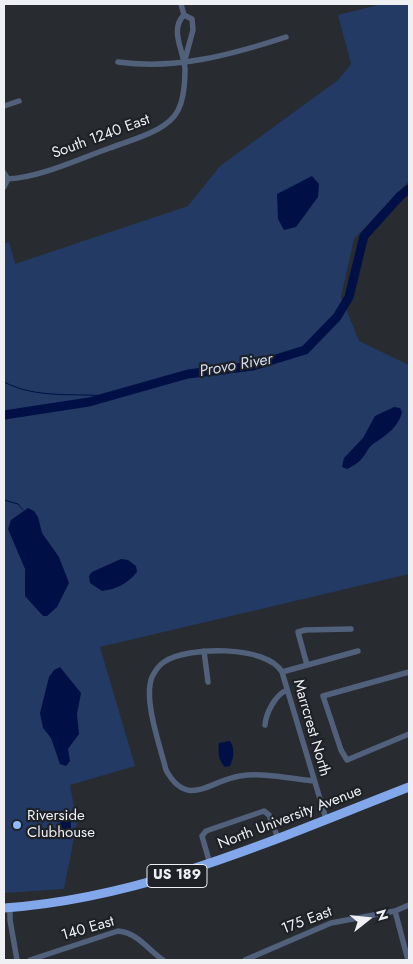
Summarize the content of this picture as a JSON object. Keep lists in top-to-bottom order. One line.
{"streets":{"highway":["North University Avenue","US 189"],"street":["South 1240 East","Marrcrest North","175 East","140 East"]},"crossings":[["Marrcrest North","North University Avenue"]],"water":["Provo River"],"places":["Riverside Clubhouse"],"north":"right"}
